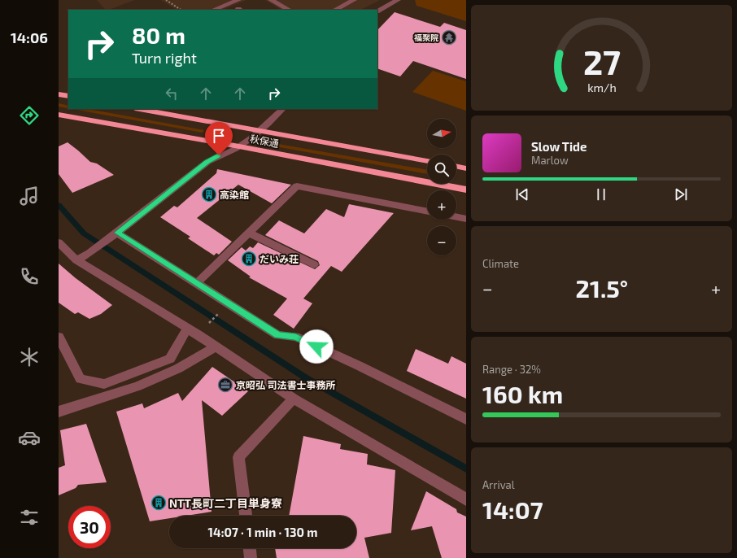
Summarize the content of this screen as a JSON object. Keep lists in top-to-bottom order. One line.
{"streets":{"highway":["秋保通"]},"places":{"temple":["福聚院"],"building":["高染館","だいみ荘","NTT長町二丁目単身寮"],"office":["京昭弘 司法書士事務所"]},"north":"right","page":{"tabs":"14:06","turn":["80 m","Turn right"],"map_buttons":["+","−"],"song":["Slow Tide","Marlow"],"tile":["Climate",["Range · 32%","160 km"],["Arrival","14:07"]],"heat":["−","21.5°","+"],"limit":"30","trip":"14:07 · 1 min · 130 m","gauge":["27","km/h"]}}
